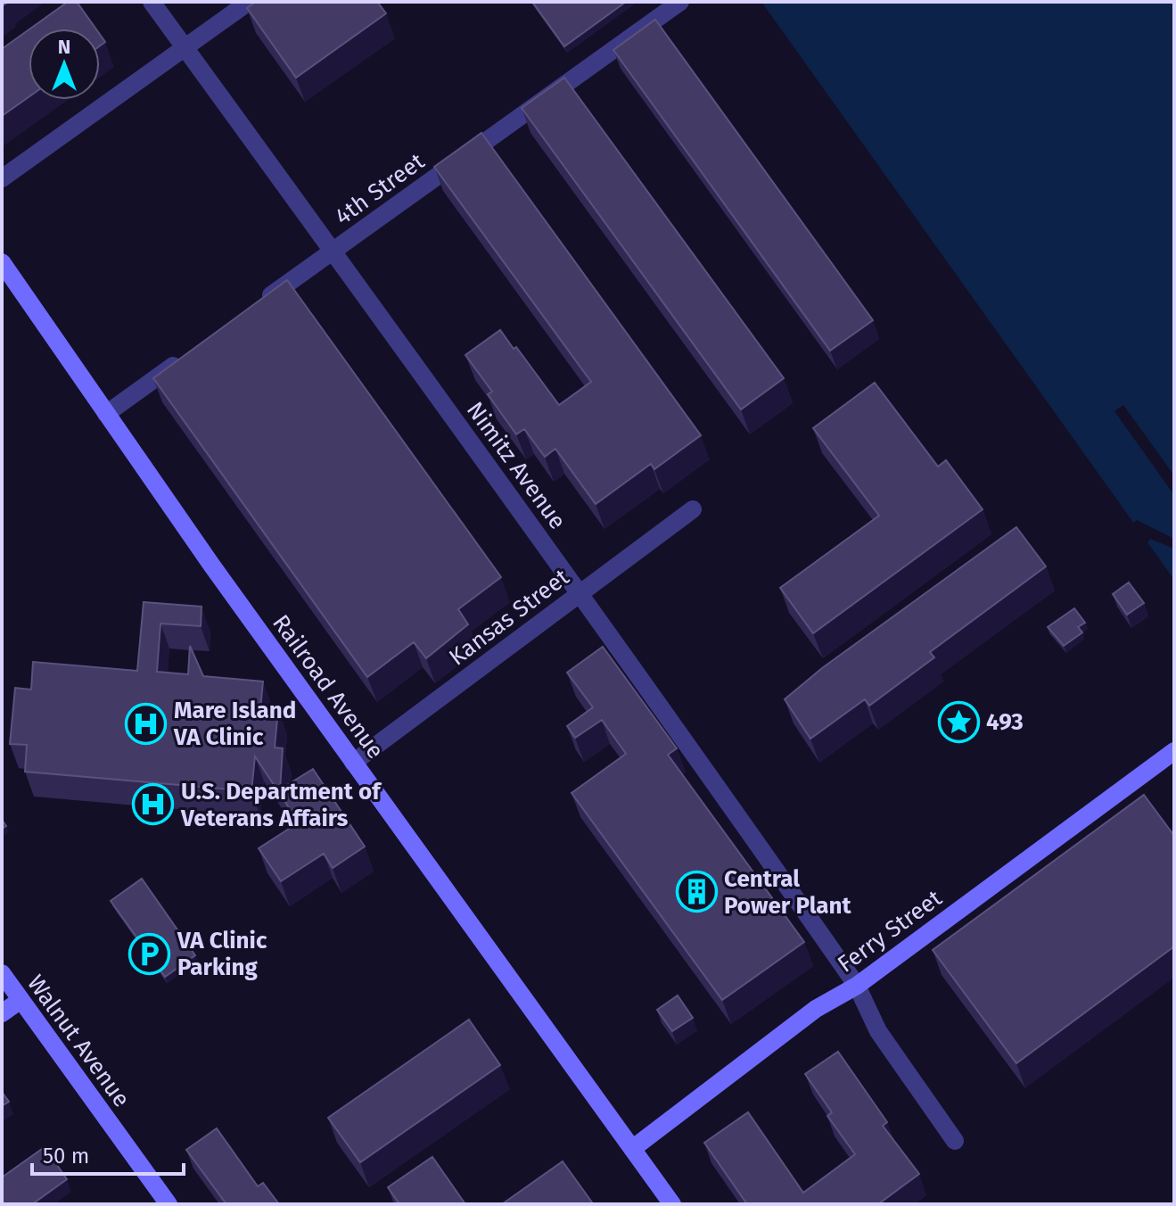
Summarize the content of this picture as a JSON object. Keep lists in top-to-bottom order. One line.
{"streets":{"street":["4th Street","Nimitz Avenue","Kansas Street","Railroad Avenue","Ferry Street","Walnut Avenue"]},"crossings":[["4th Street","Nimitz Avenue"],["Nimitz Avenue","Kansas Street"],["Nimitz Avenue","Ferry Street"],["Kansas Street","Railroad Avenue"],["Railroad Avenue","Ferry Street"]],"places":{"place":["493"],"hospital":["Mare Island VA Clinic","U.S. Department of Veterans Affairs"],"building":["Central Power Plant"],"parking":["VA Clinic Parking"]},"scale_bar":"50 m","north":"top"}
